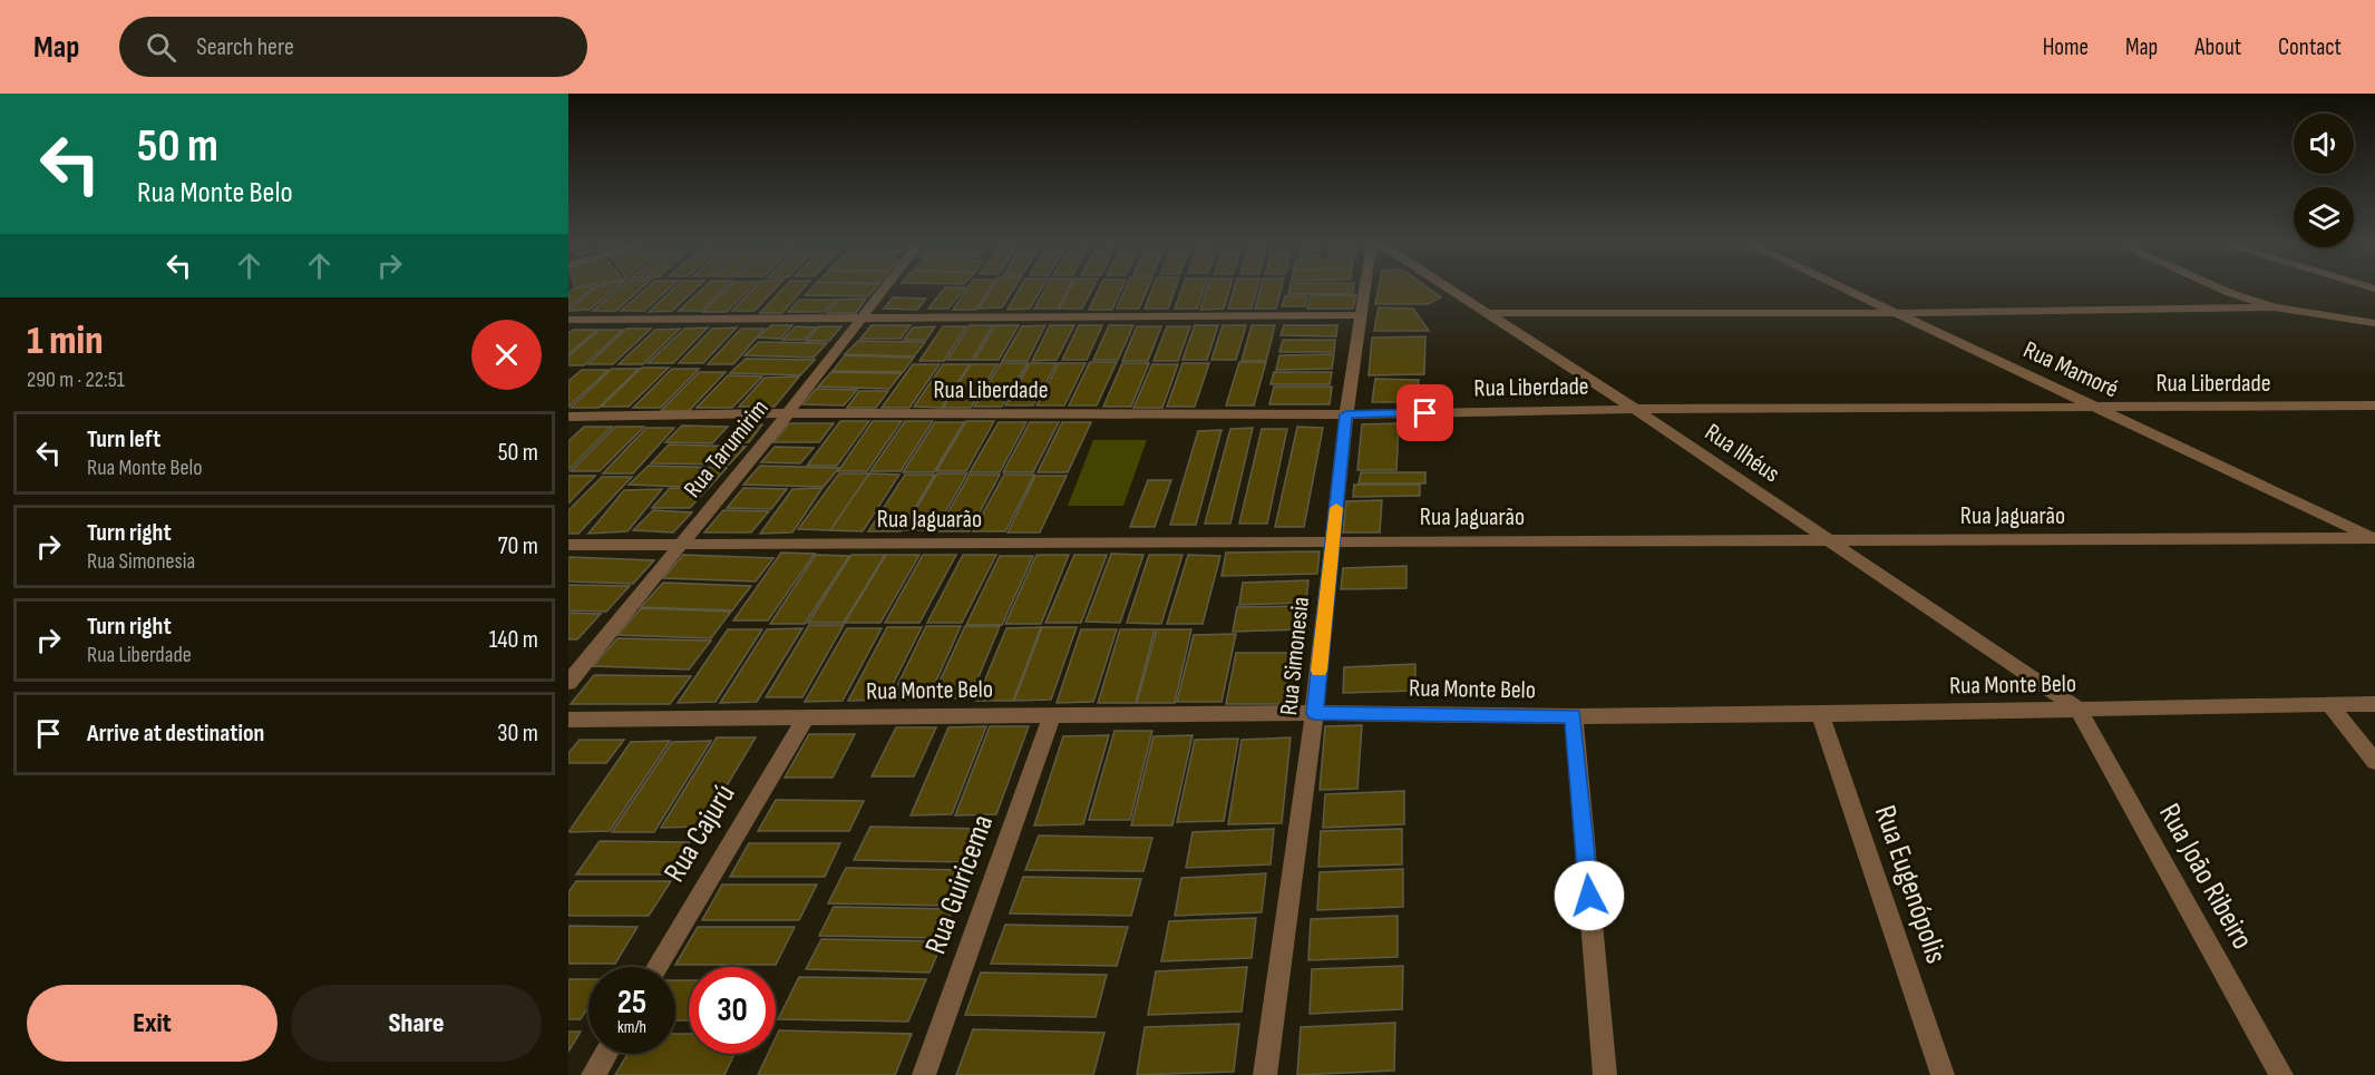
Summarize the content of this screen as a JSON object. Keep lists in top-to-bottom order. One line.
{"streets":{"street":["Rua Mamoré","Rua Liberdade","Rua Tarumirim","Rua Ilhéus","Rua Jaguarão","Rua Simonesia","Rua Monte Belo","Rua Cajurú","Rua João Ribeiro","Rua Guiricema","Rua Eugenópolis"]},"crossings":[["Rua Mamoré","Rua Liberdade"],["Rua Mamoré","Rua Jaguarão"],["Rua Liberdade","Rua Tarumirim"],["Rua Liberdade","Rua Ilhéus"],["Rua Liberdade","Rua Simonesia"],["Rua Tarumirim","Rua Jaguarão"],["Rua Ilhéus","Rua Jaguarão"],["Rua Ilhéus","Rua Monte Belo"],["Rua Ilhéus","Rua João Ribeiro"],["Rua Jaguarão","Rua Simonesia"],["Rua Simonesia","Rua Monte Belo"],["Rua Monte Belo","Rua Cajurú"],["Rua Monte Belo","Rua João Ribeiro"],["Rua Monte Belo","Rua Guiricema"],["Rua Monte Belo","Rua Eugenópolis"]],"page":{"header":"Map","search":"Search here","nav":["Home","Map","About","Contact"],"turn":["50 m","Rua Monte Belo"],"heading":["1 min","290 m · 22:51"],"list":[{"name":"Turn left","note":"Rua Monte Belo","value":"50 m"},{"name":"Turn right","note":"Rua Simonesia","value":"70 m"},{"name":"Turn right","note":"Rua Liberdade","value":"140 m"},{"name":"Arrive at destination","value":"30 m"}],"speed":"25 km/h","limit":"30","buttons":["Exit","Share"]}}
